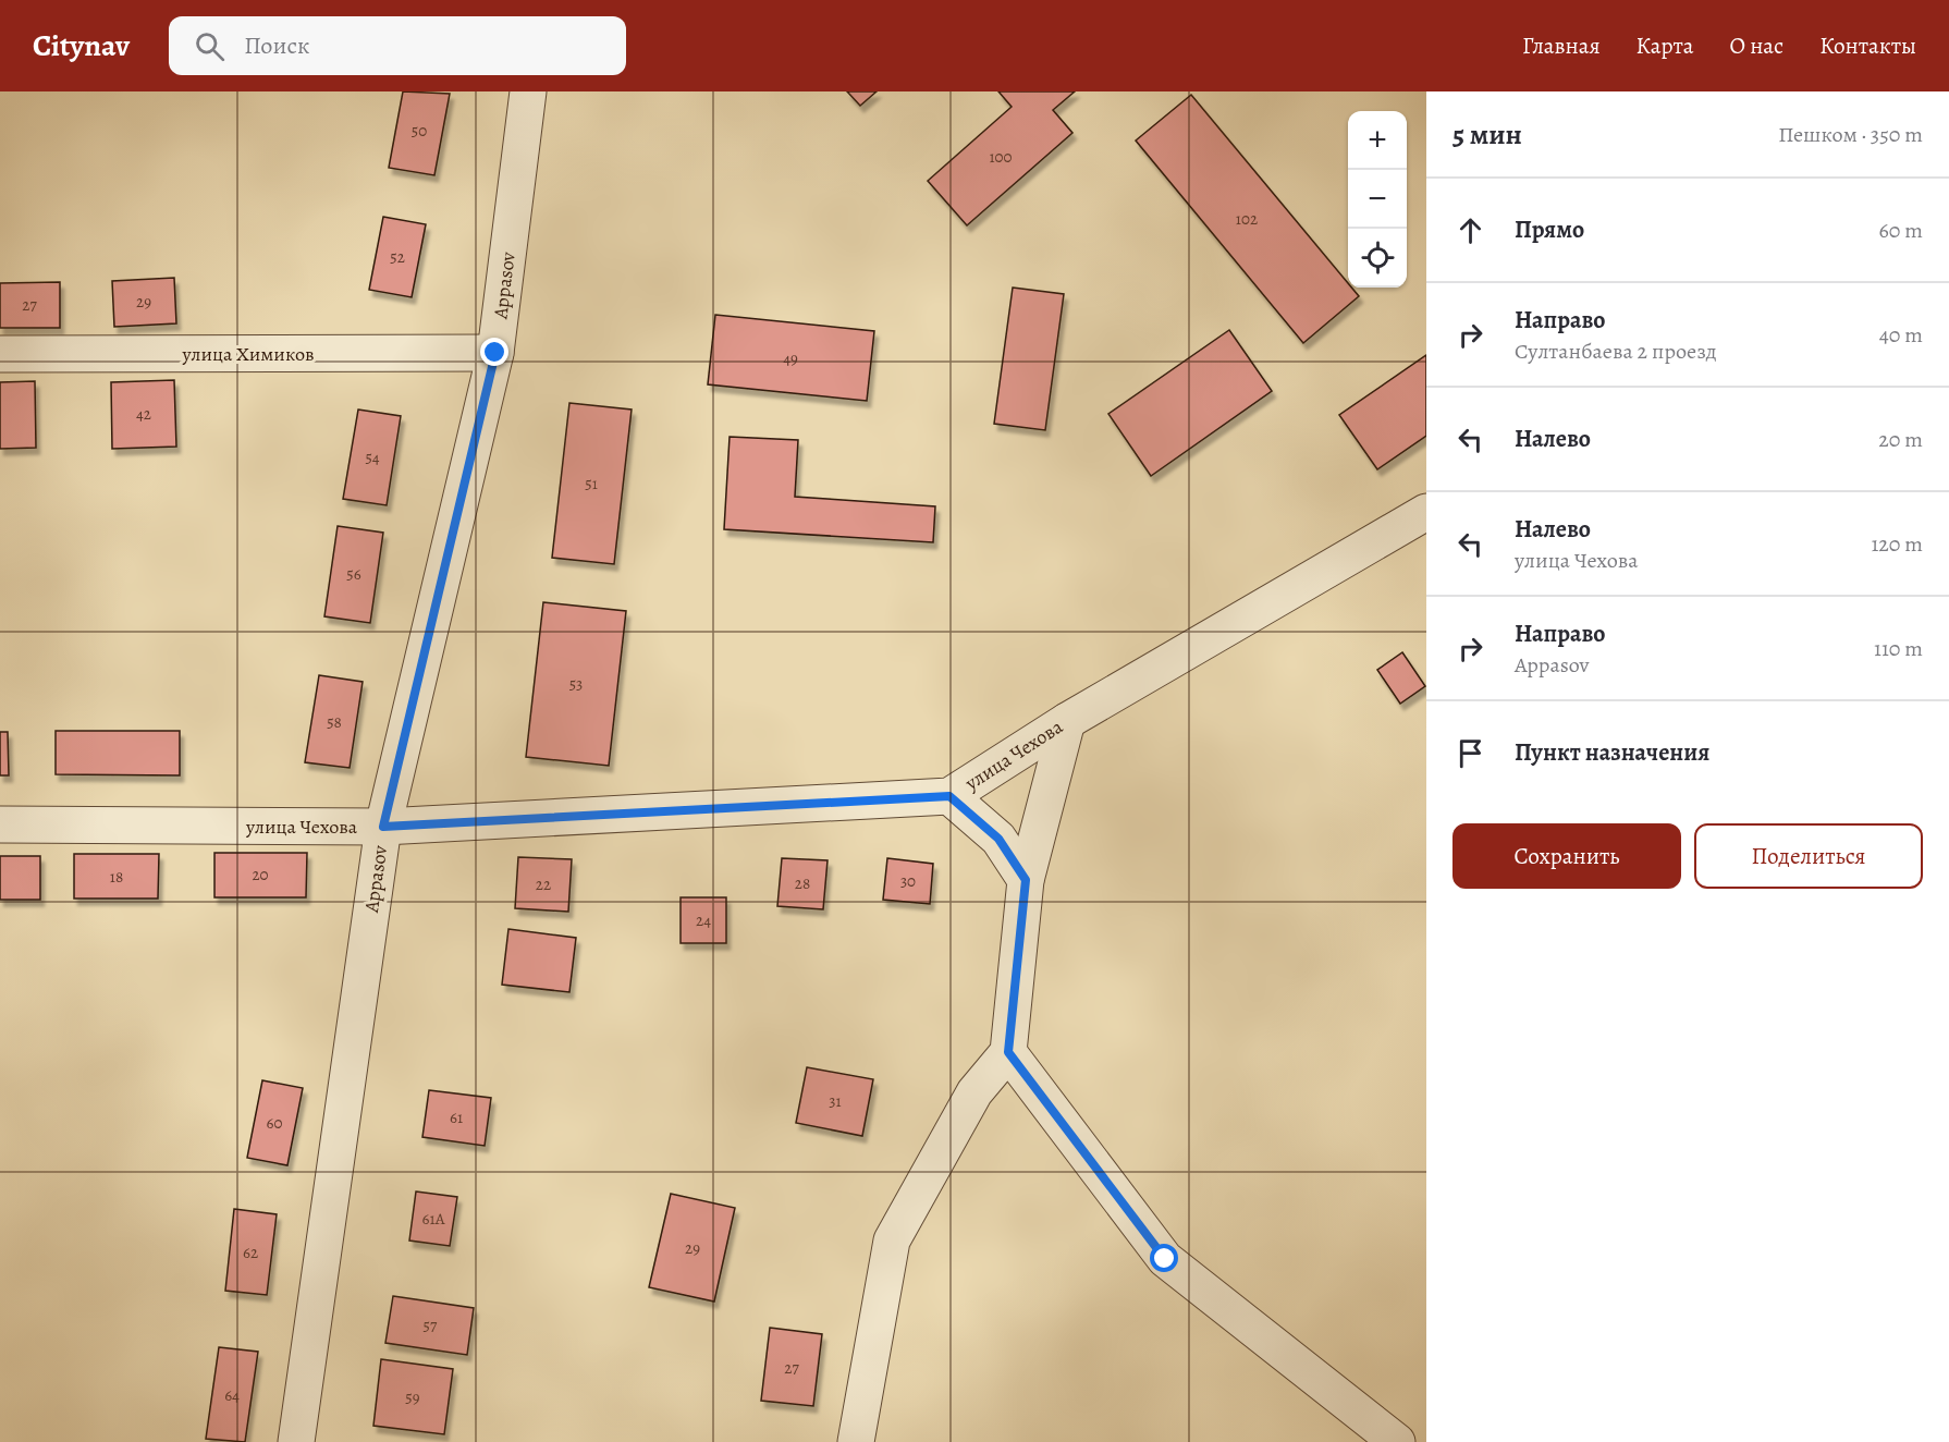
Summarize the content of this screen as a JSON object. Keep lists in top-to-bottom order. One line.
{"streets":{"street":["Appasov","улица Химиков","улица Чехова"]},"crossings":[["Appasov","улица Химиков"],["Appasov","улица Чехова"]],"house_numbers":["50","100","102","52","29","27","49","42","54","51","56","53","58","20","18","30","28","22","24","31","61","60","61А","29","62","57","27","64","59"],"page":{"header":"Citynav","search":"Поиск","nav":["Главная","Карта","О нас","Контакты"],"heading":["5 мин","Пешком · 350 m"],"map_buttons":["+","−"],"list":[["Прямо","60 m"],["Направо","Султанбаева 2 проезд","40 m"],["Налево","20 m"],["Налево","улица Чехова","120 m"],["Направо","Appasov","110 m"],"Пункт назначения"],"buttons":["Сохранить","Поделиться"]}}
